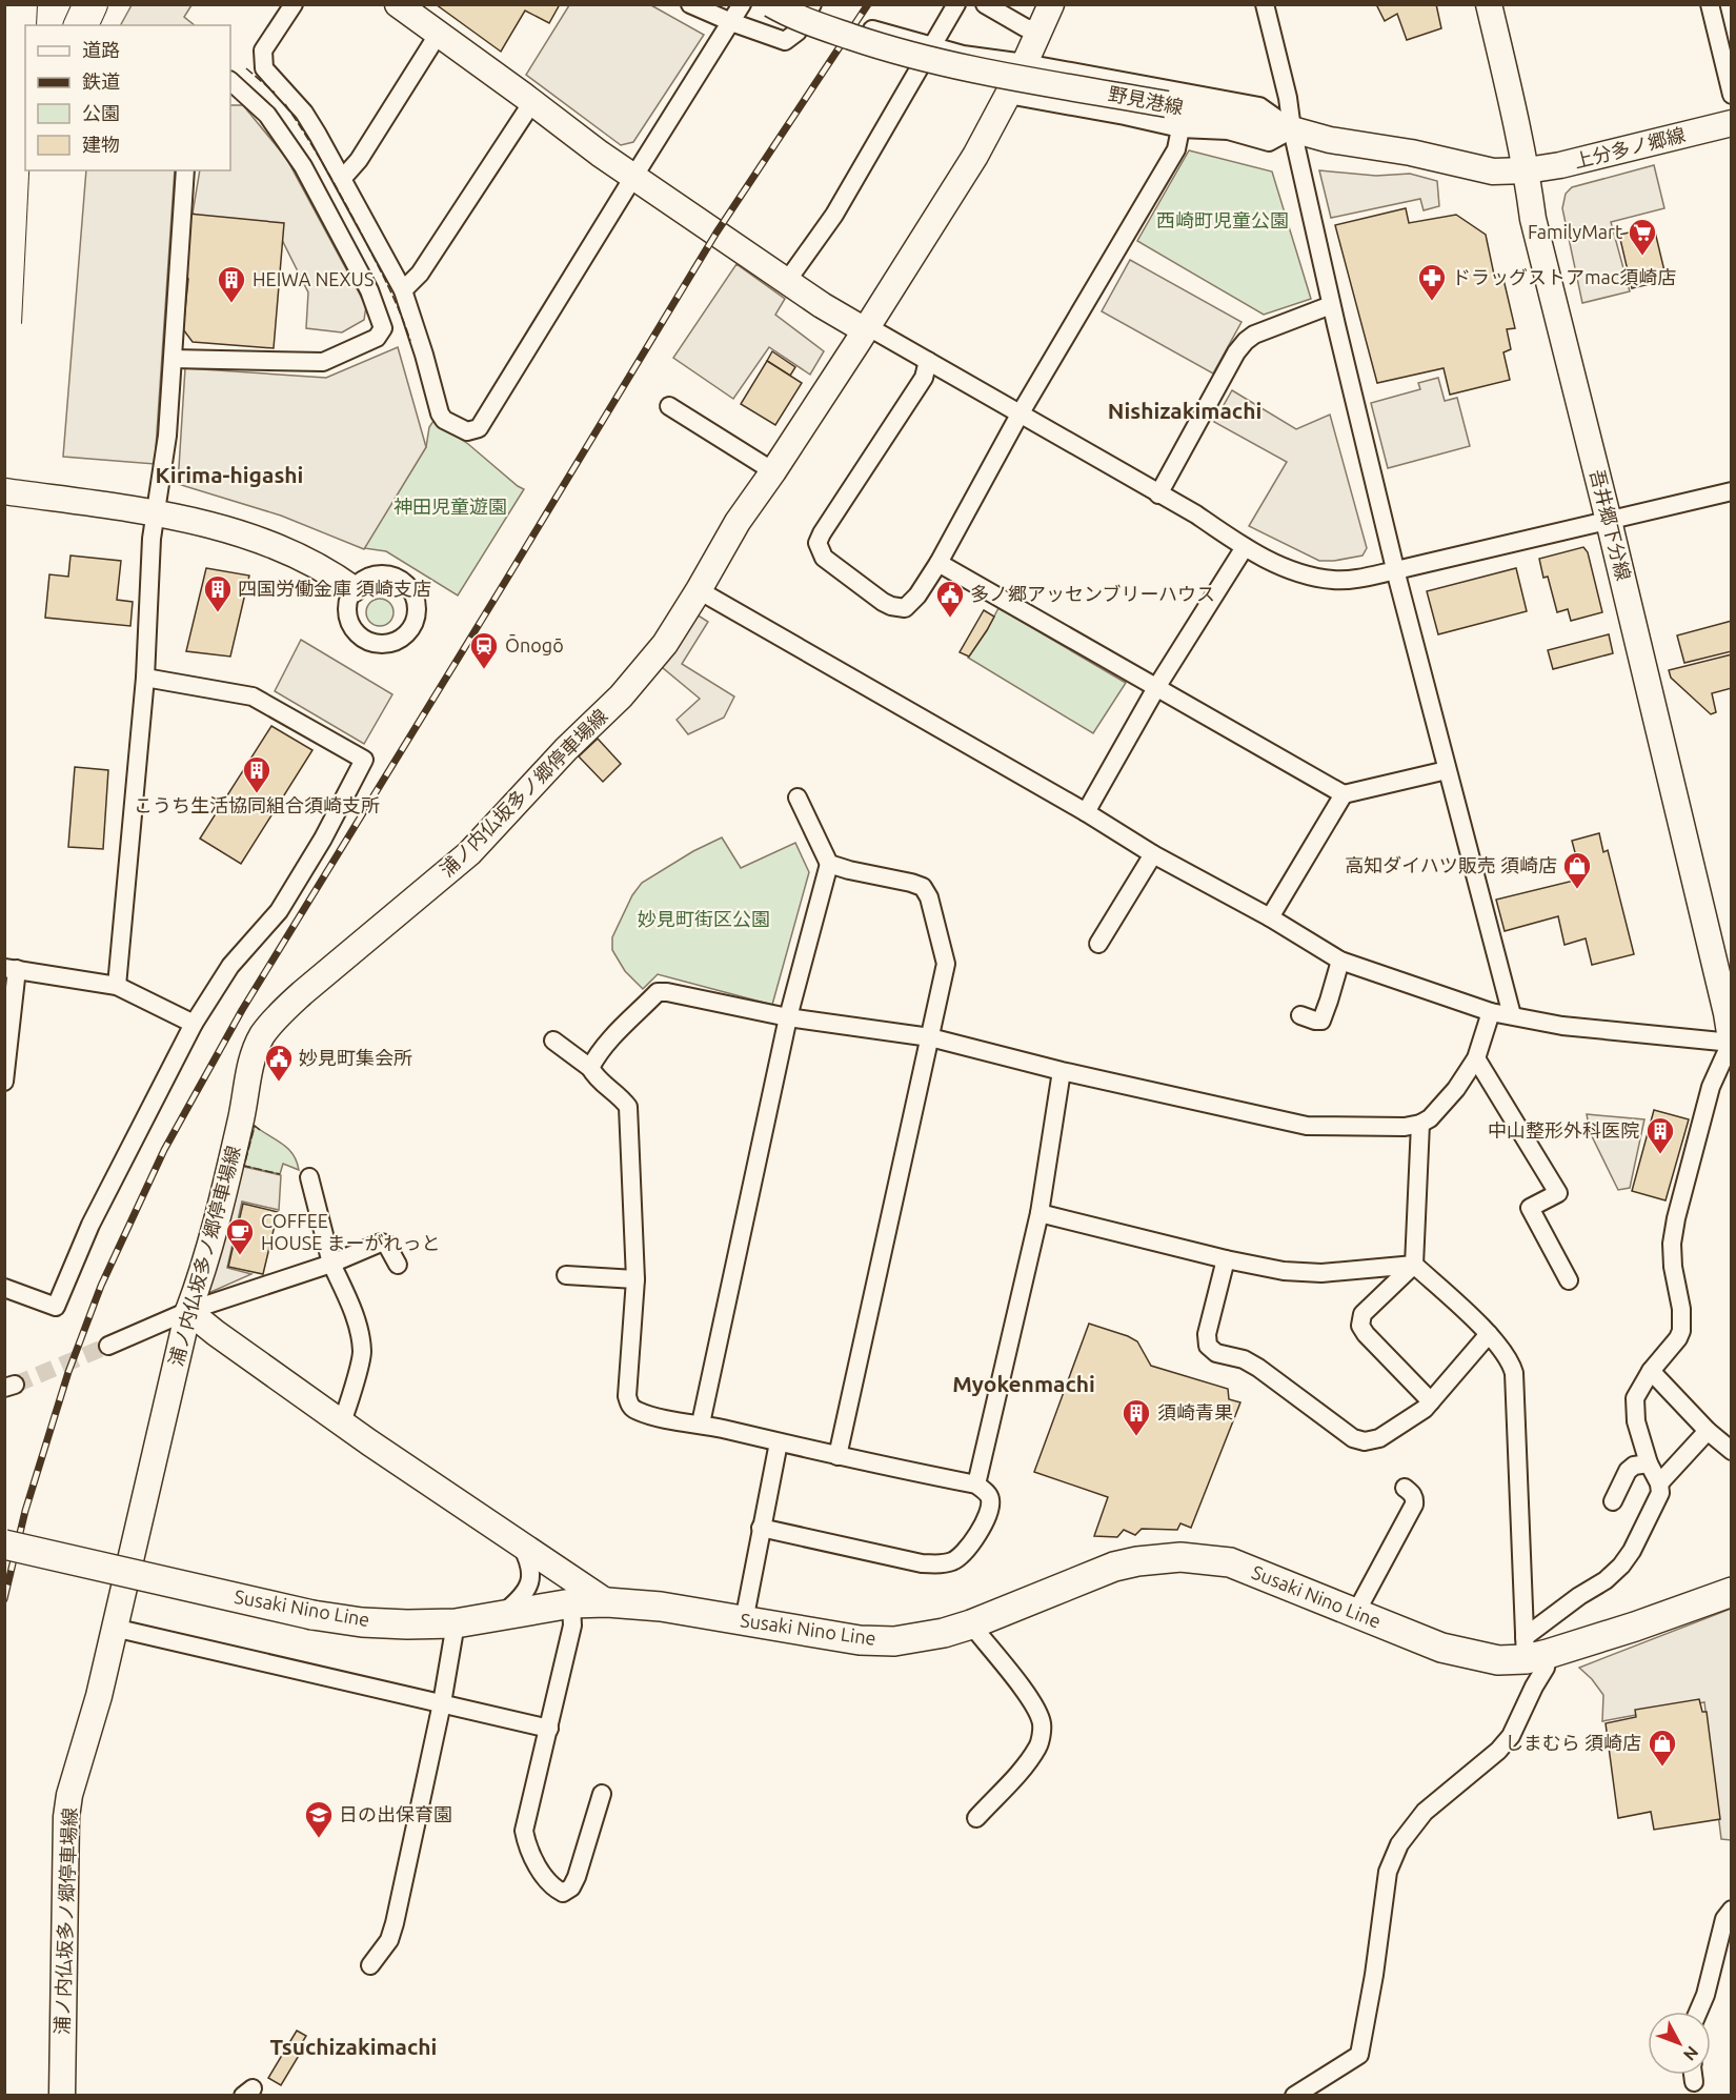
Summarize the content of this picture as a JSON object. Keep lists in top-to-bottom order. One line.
{"streets":{"main road":["野見港線","上分多ノ郷線","吾井郷下分線","浦ノ内仏坂多ノ郷停車場線","Susaki Nino Line"]},"crossings":[["野見港線","上分多ノ郷線"],["野見港線","吾井郷下分線"],["上分多ノ郷線","吾井郷下分線"]],"districts":["Nishizakimachi","Kirima-higashi","Myokenmachi","Tsuchizakimachi"],"parks":["西崎町児童公園","神田児童遊園","妙見町街区公園"],"places":{"supermarket":["FamilyMart"],"pharmacy":["ドラッグストアmac須崎店"],"building":["HEIWA NEXUS","四国労働金庫 須崎支店","こうち生活協同組合須崎支所","中山整形外科医院","須崎青果"],"public building":["多ノ郷アッセンブリーハウス","妙見町集会所"],"station":["Ōnogō"],"shop":["高知ダイハツ販売 須崎店","しまむら 須崎店"],"cafe":["COFFEE HOUSE まーがれっと"],"school or university":["日の出保育園"]},"legend":["道路","鉄道","公園","建物"],"north":"bottom right"}
